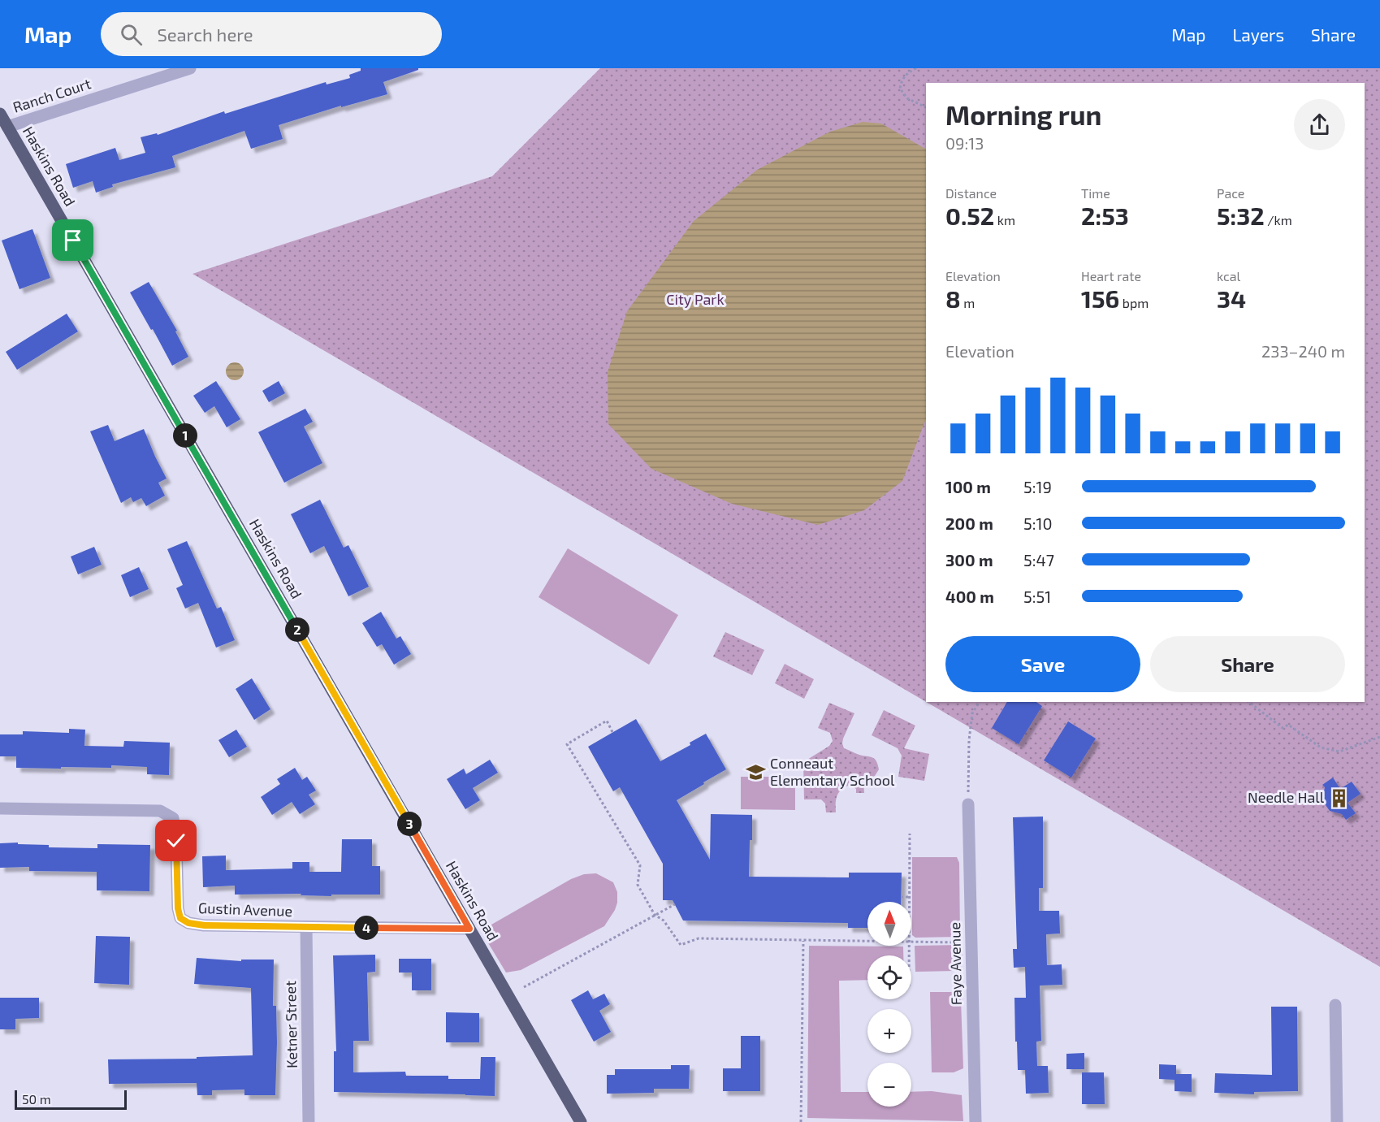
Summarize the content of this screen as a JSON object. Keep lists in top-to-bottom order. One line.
{"streets":{"main road":["Haskins Road"],"street":["Ranch Court","Gustin Avenue","Faye Avenue","Ketner Street"]},"crossings":[["Ranch Court","Haskins Road"],["Haskins Road","Gustin Avenue"],["Gustin Avenue","Ketner Street"]],"parks":["City Park"],"places":{"school or university":["Conneaut Elementary School"],"building":["Needle Hall"]},"scale_bar":"50 m","north":"top","page":{"header":"Map","search":"Search here","nav":["Map","Layers","Share"],"heading":["Morning run","09:13"],"stats":[["Distance","0.52 km"],["Time","2:53"],["Pace","5:32 /km"],["Elevation","8 m"],["Heart rate","156 bpm"],["kcal","34"]],"chart":["Elevation","233–240 m"],"pins":["1","2","3","4"],"list":[{"name":"100 m","note":"5:19"},{"name":"200 m","note":"5:10"},{"name":"300 m","note":"5:47"},{"name":"400 m","note":"5:51"}],"buttons":["Save","Share"],"map_buttons":["+","−"],"scale":"50 m"}}
